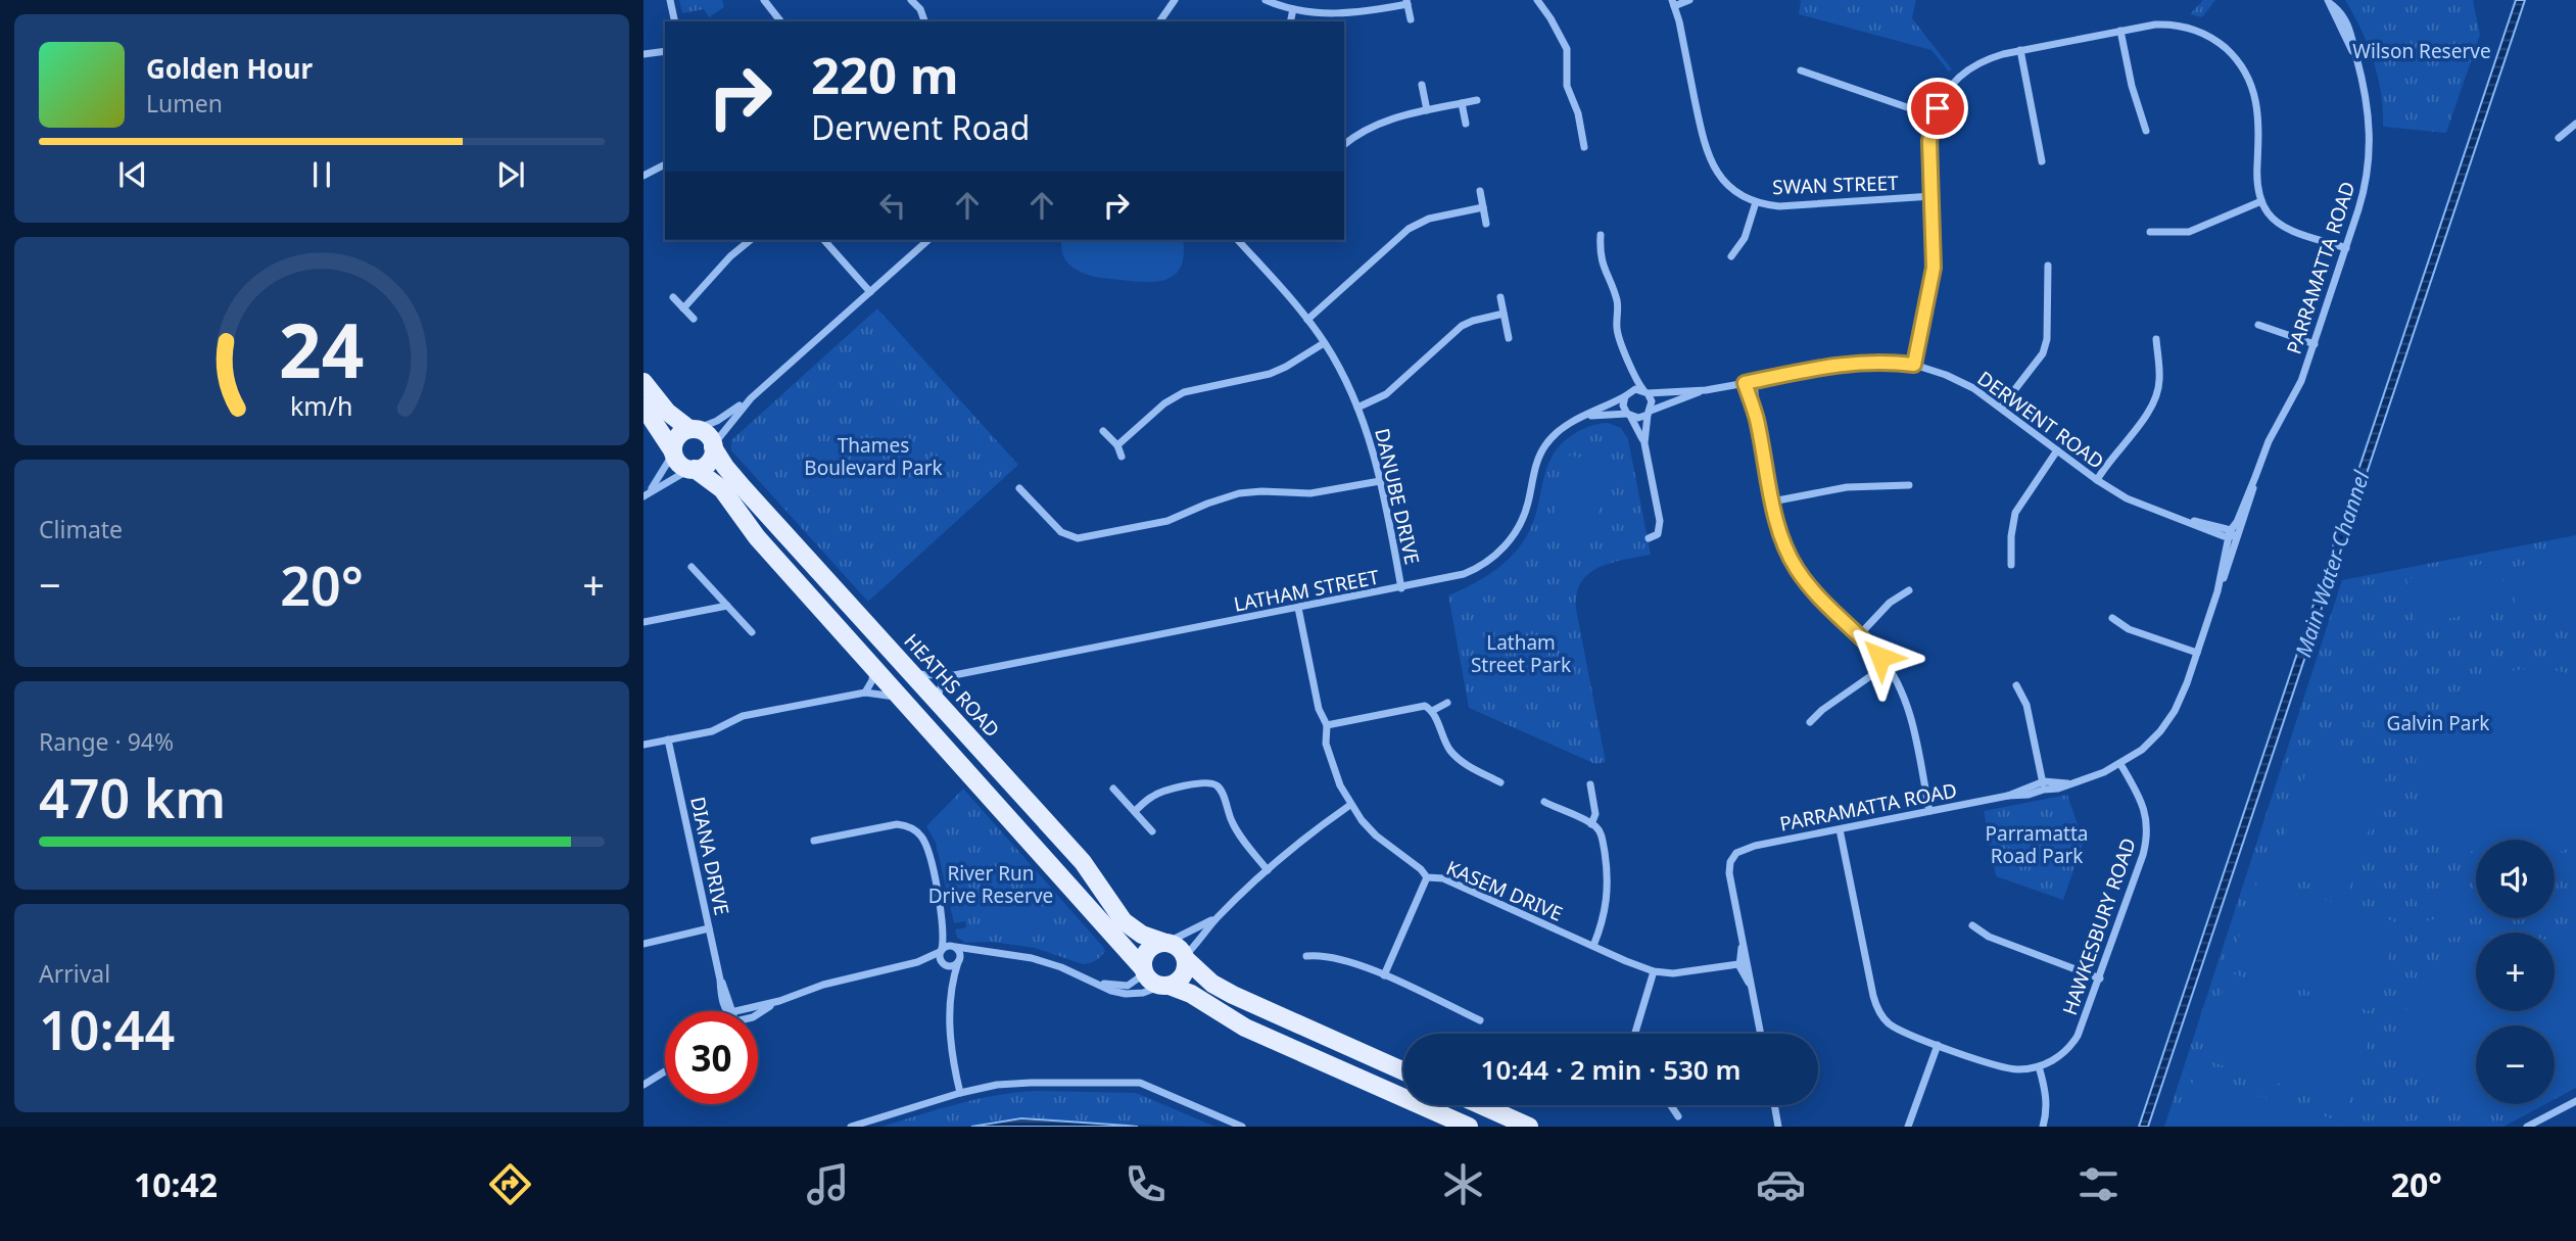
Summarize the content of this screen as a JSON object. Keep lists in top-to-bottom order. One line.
{"streets":{"main road":["HEATHS ROAD"],"street":["SWAN STREET","PARRAMATTA ROAD","DERWENT ROAD","DANUBE DRIVE","LATHAM STREET","DIANA DRIVE","KASEM DRIVE","HAWKESBURY ROAD"]},"crossings":[["PARRAMATTA ROAD","DERWENT ROAD"],["PARRAMATTA ROAD","KASEM DRIVE"],["PARRAMATTA ROAD","HAWKESBURY ROAD"],["DERWENT ROAD","LATHAM STREET"],["DANUBE DRIVE","LATHAM STREET"],["LATHAM STREET","HEATHS ROAD"],["LATHAM STREET","KASEM DRIVE"]],"water":["Main Water Channel"],"parks":["Wilson Reserve","Thames Boulevard Park","Latham Street Park","Galvin Park","Parramatta Road Park","River Run Drive Reserve"],"page":{"turn":["220 m","Derwent Road"],"song":["Golden Hour","Lumen"],"tile":["Climate",["Range · 94%","470 km"],["Arrival","10:44"]],"heat":["−","20°","+"],"map_buttons":["+","−"],"limit":"30","trip":"10:44 · 2 min · 530 m","tabs":["10:42","20°"],"gauge":["24","km/h"]}}
